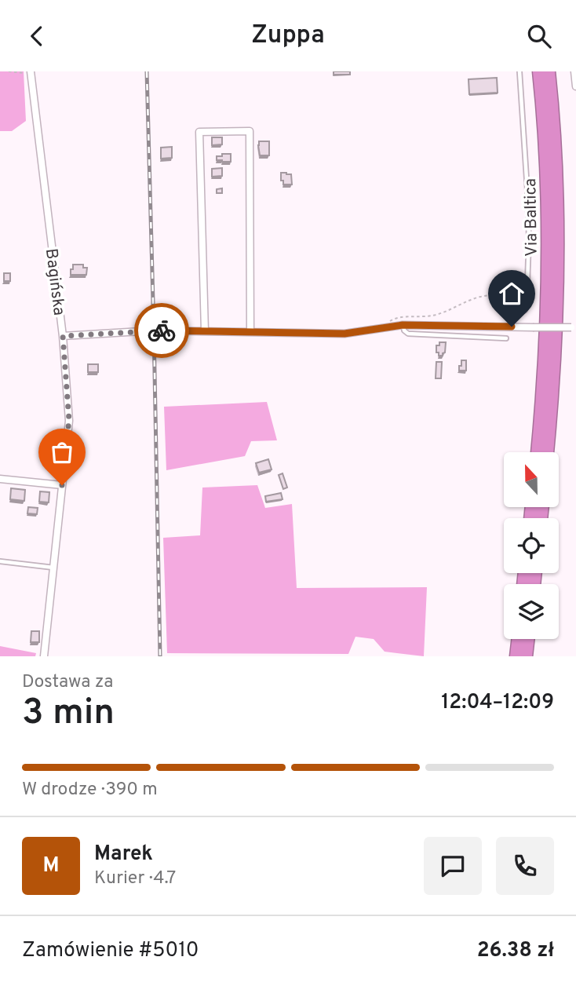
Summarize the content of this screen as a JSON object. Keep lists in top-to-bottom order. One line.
{"streets":{"highway":["Via Baltica"],"street":["Bagińska"]},"north":"top","page":{"header":"Zuppa","heading":["3 min","Dostawa za","12:04–12:09"],"panel":["Marek","Kurier · 4.7","Zamówienie #5010","26.38 zł"],"bar":"W drodze · 390 m","round":"M"}}
